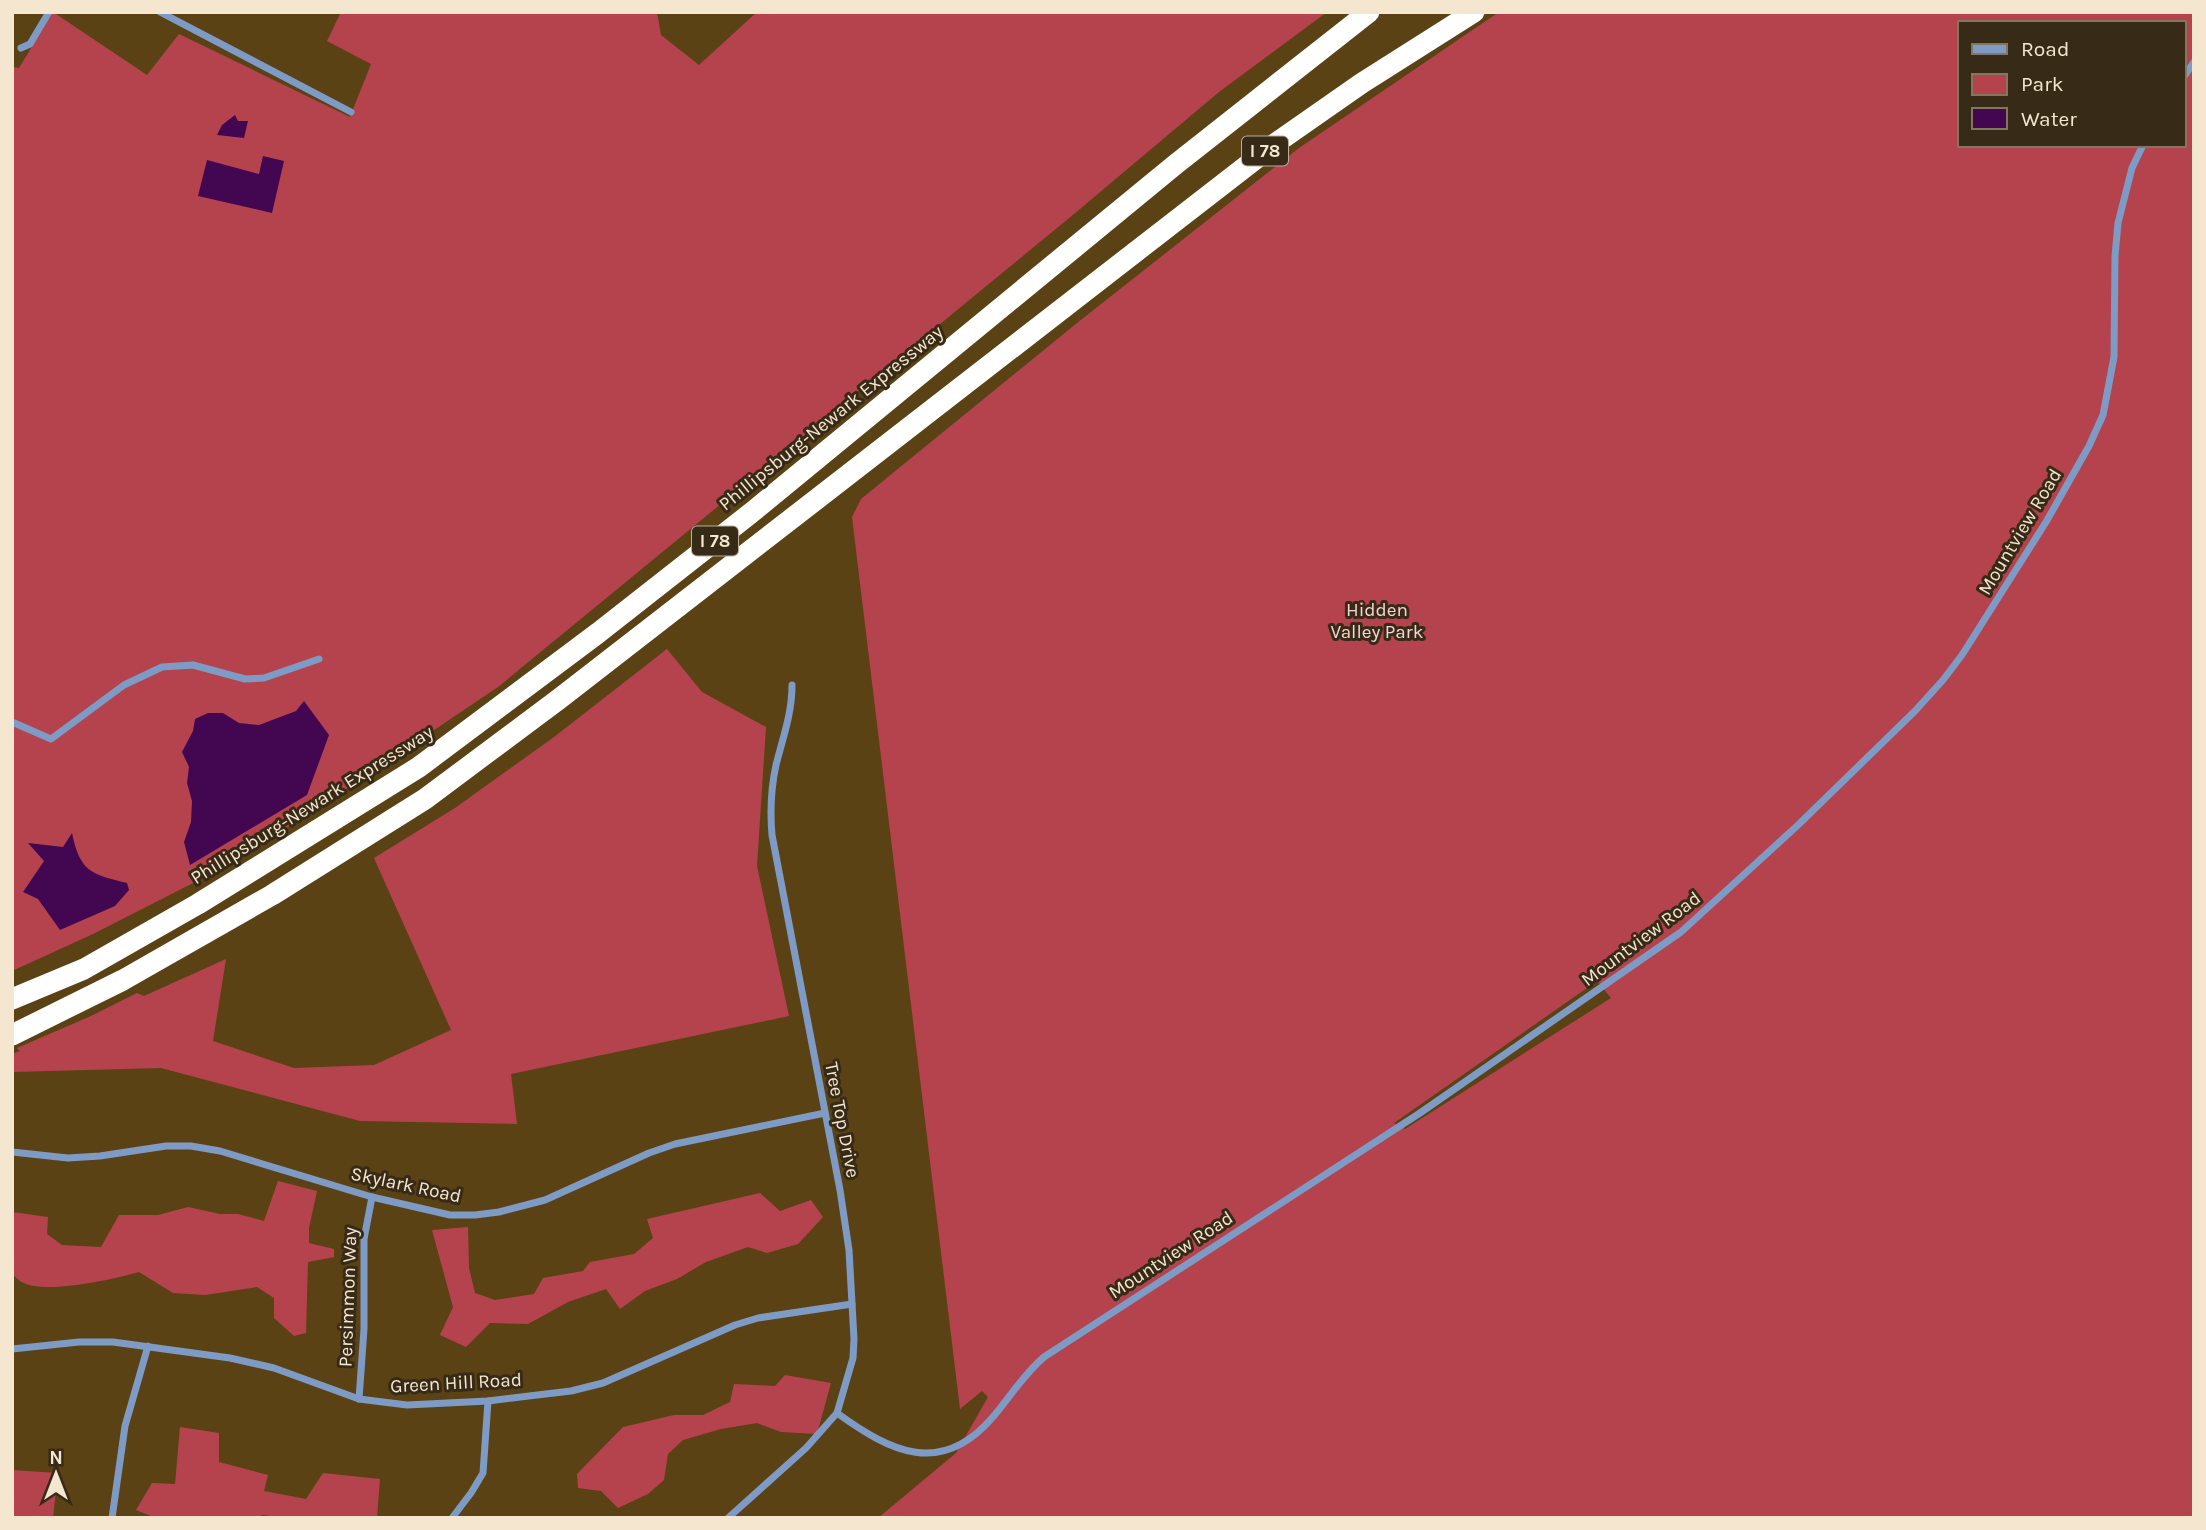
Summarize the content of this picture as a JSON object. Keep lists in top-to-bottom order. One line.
{"streets":{"highway":["I 78","Phillipsburg-Newark Expressway"],"street":["Mountview Road","Tree Top Drive","Skylark Road","Persimmon Way","Green Hill Road"]},"crossings":[["Mountview Road","Tree Top Drive"],["Tree Top Drive","Skylark Road"],["Tree Top Drive","Green Hill Road"],["Skylark Road","Persimmon Way"],["Persimmon Way","Green Hill Road"]],"parks":["Hidden Valley Park"],"legend":["Road","Park","Water"],"north":"top"}
